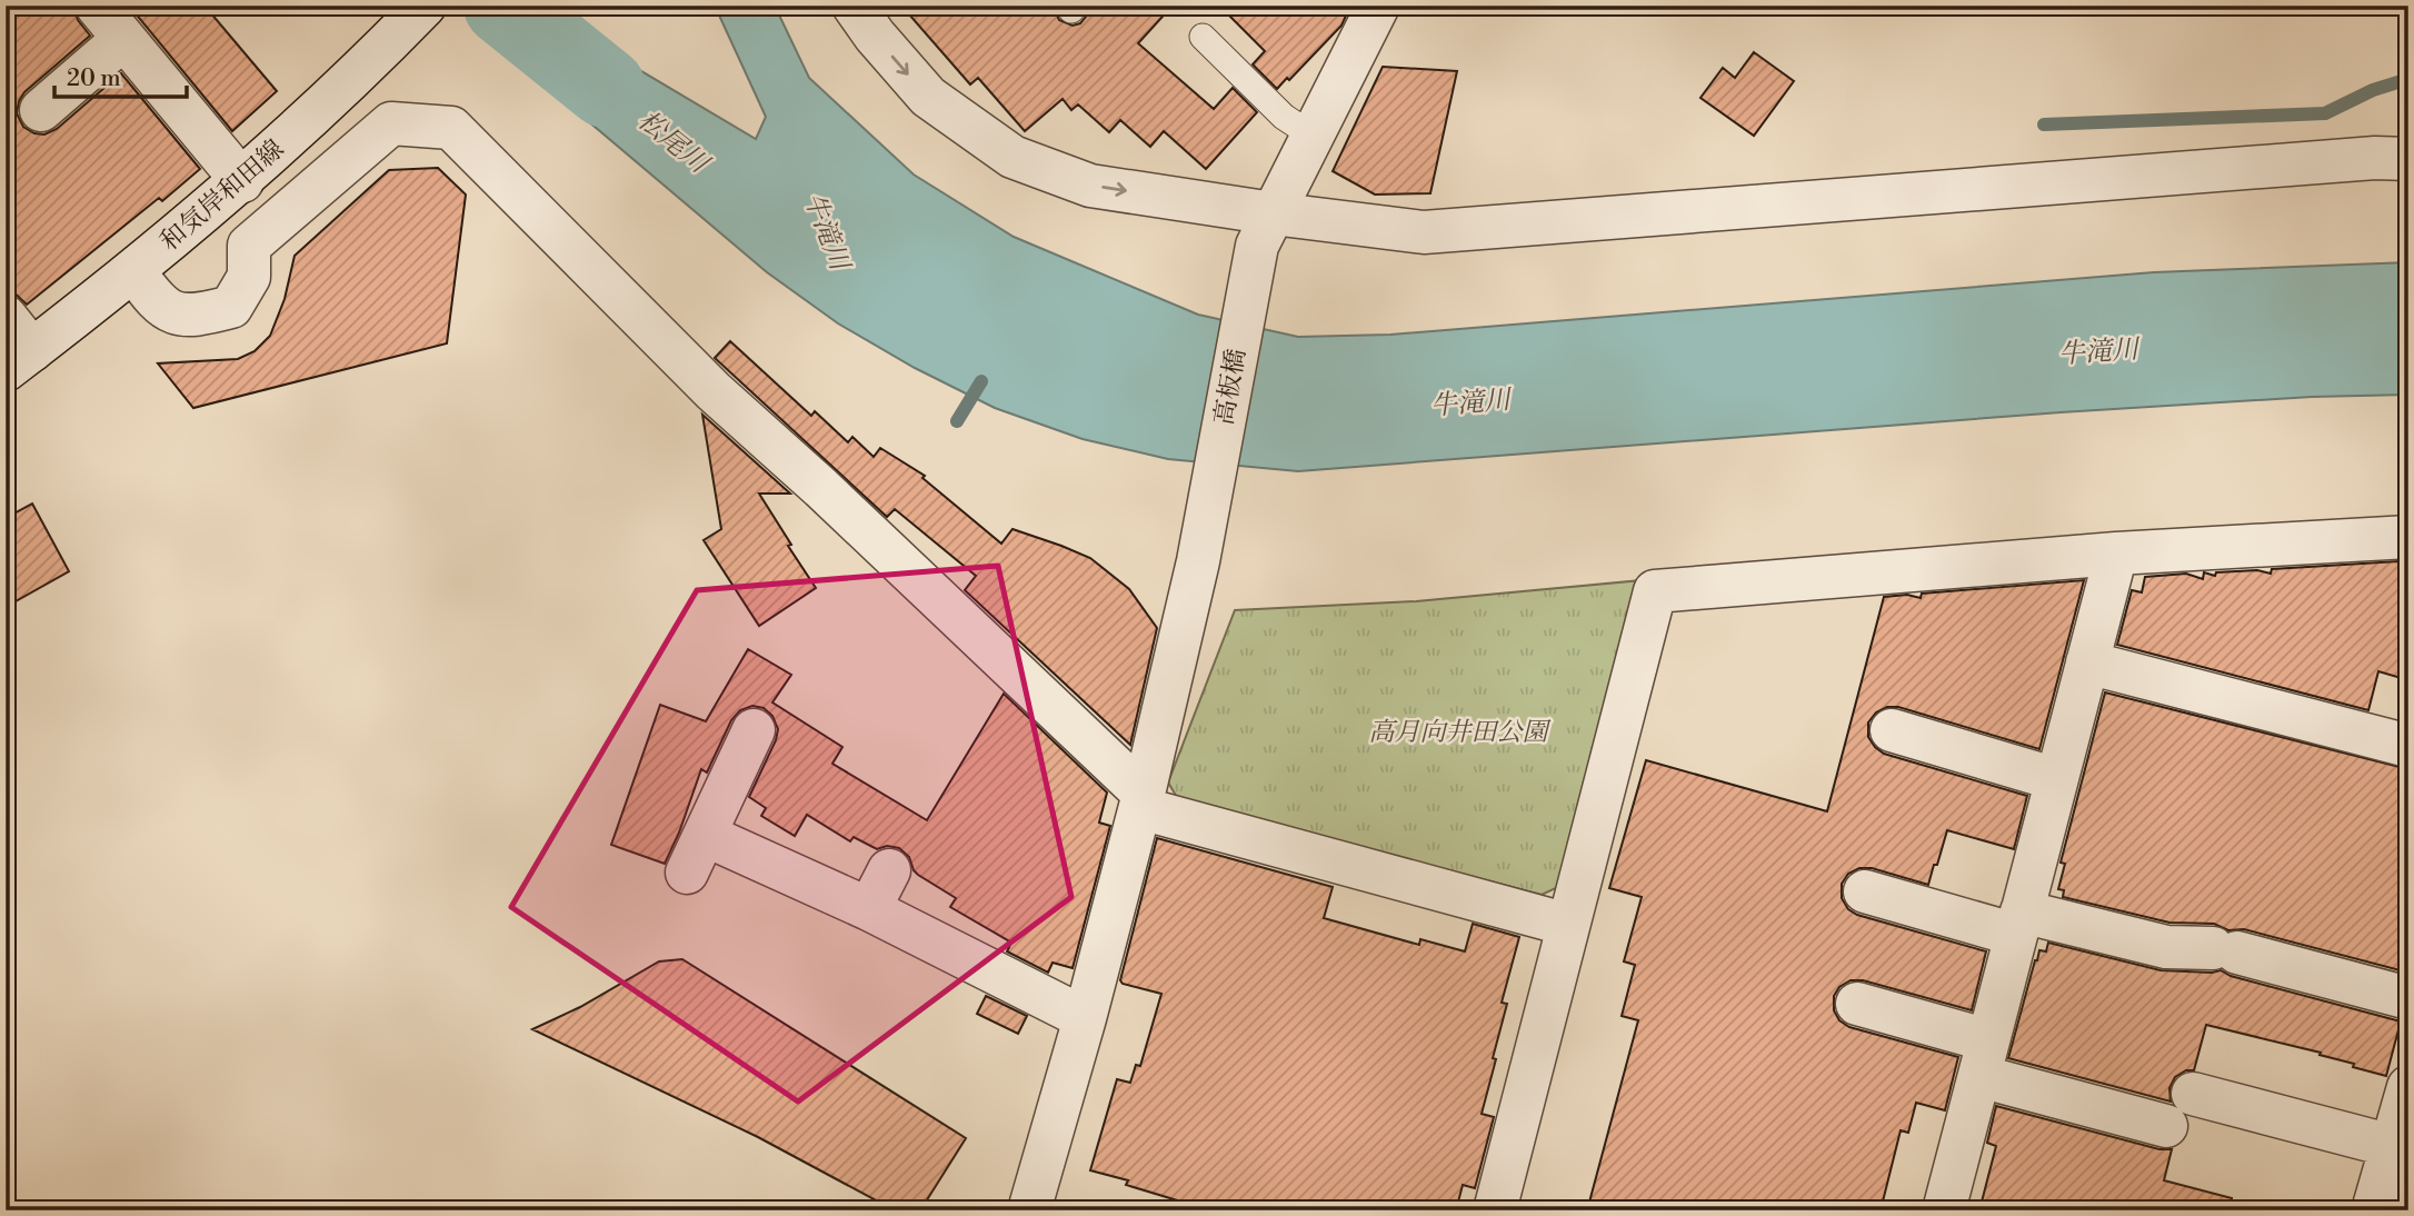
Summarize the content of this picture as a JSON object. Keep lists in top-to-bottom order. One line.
{"streets":{"street":["和気岸和田線","高板橋"]},"water":["松尾川","牛滝川"],"parks":["高月向井田公園"],"scale_bar":"20 m"}
